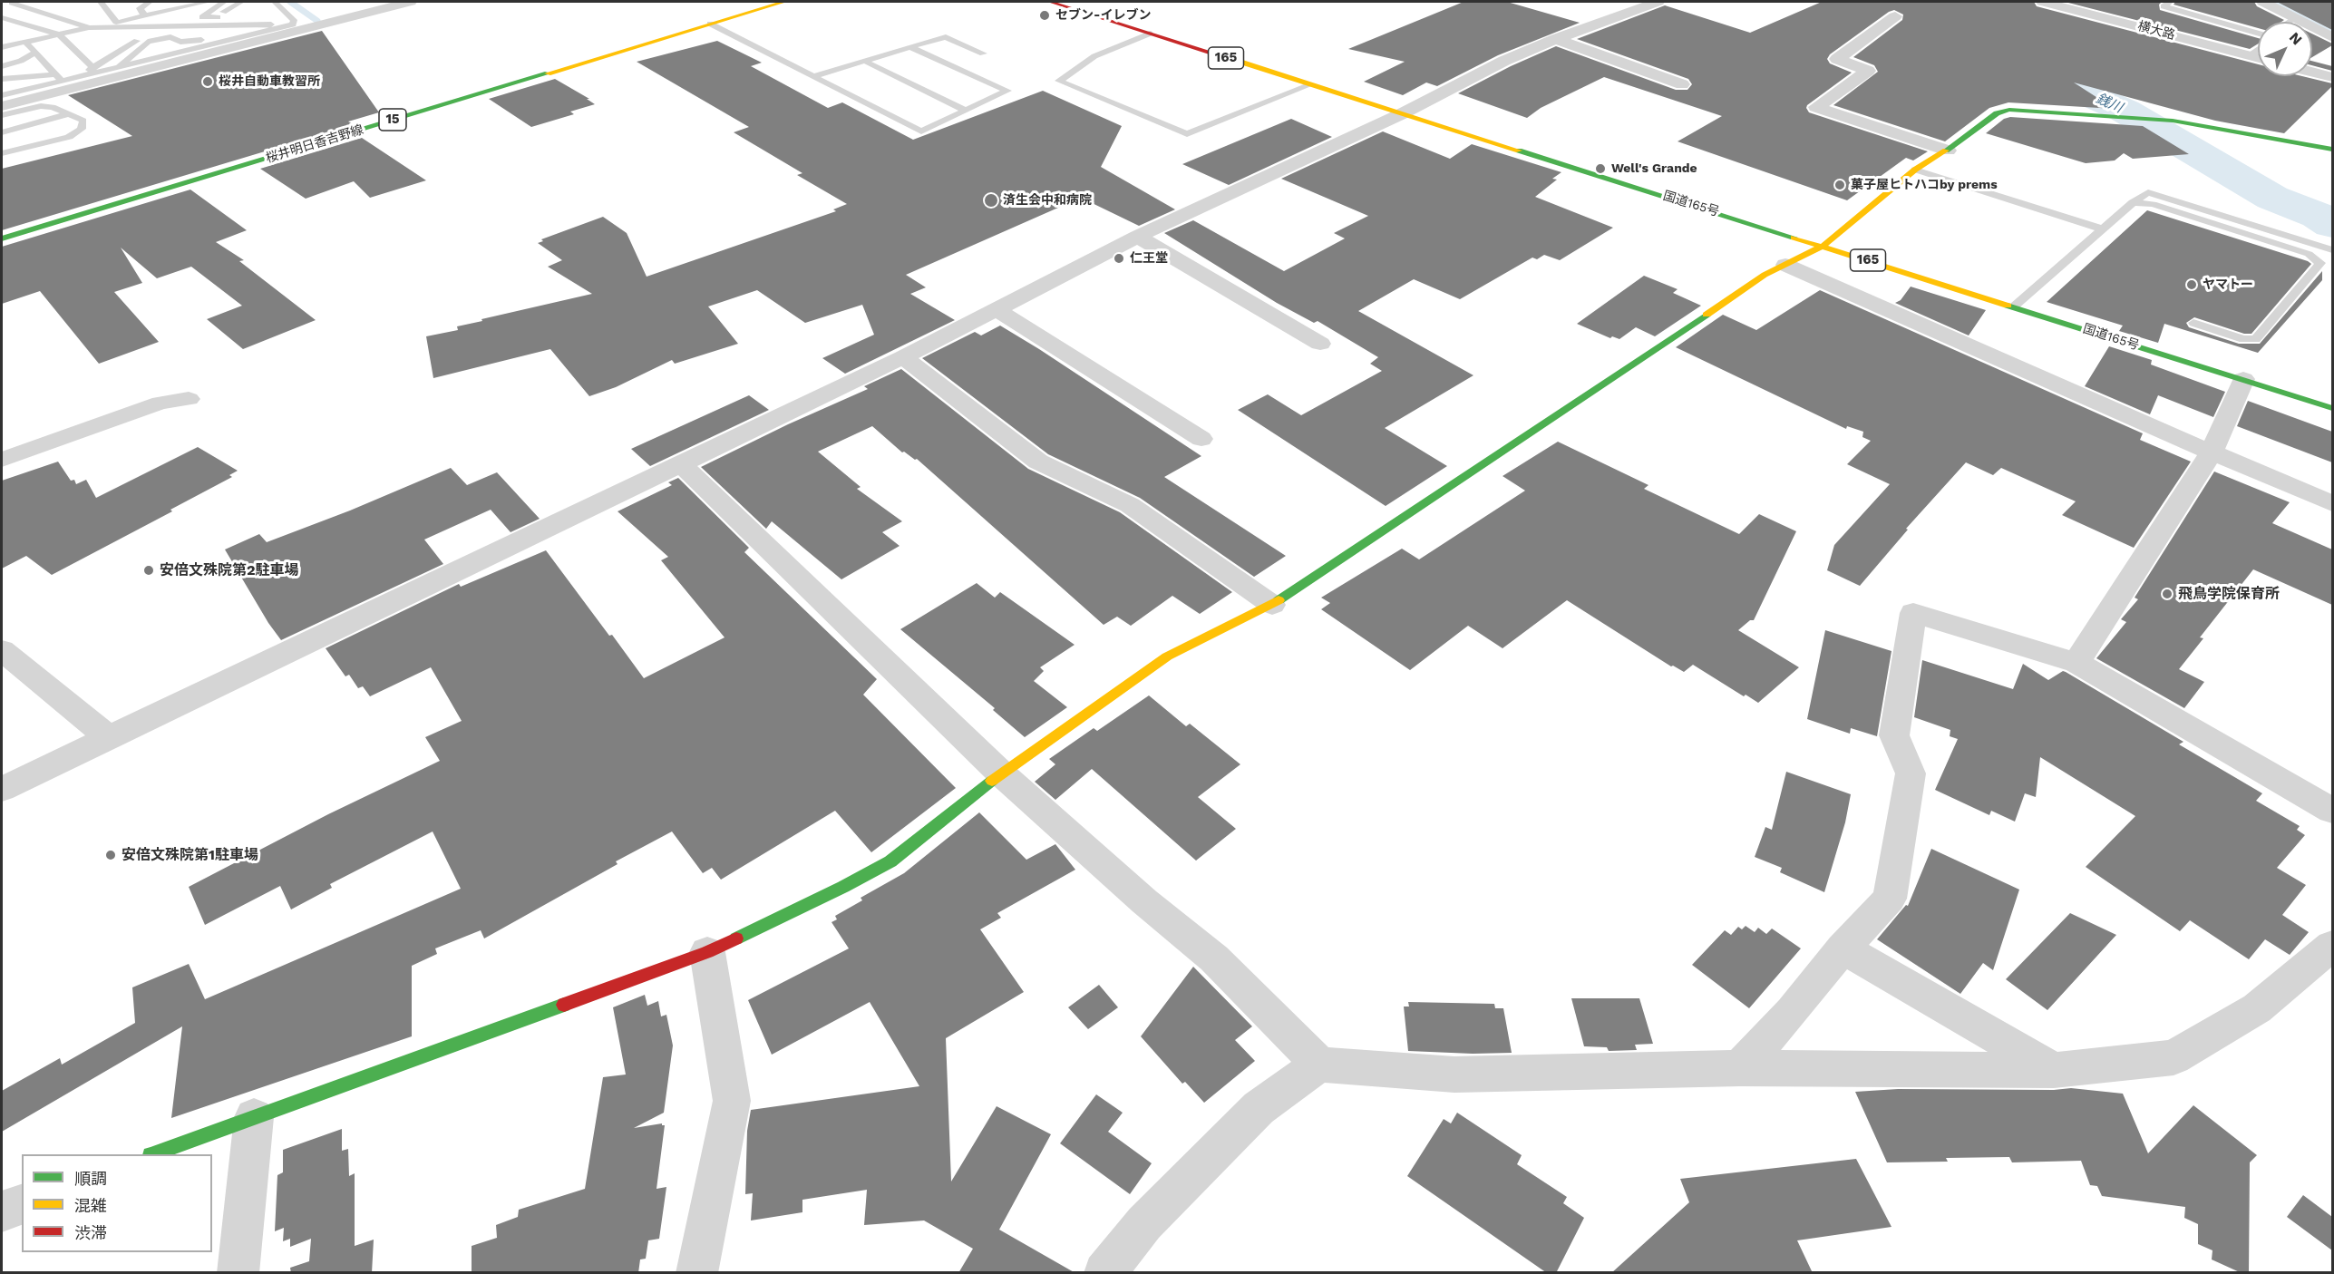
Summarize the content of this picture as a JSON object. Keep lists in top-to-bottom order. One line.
{"streets":{"main road":["165","15","桜井明日香吉野線","国道165号"],"street":["横大路"]},"water":["銭川"],"places":["セブン-イレブン","桜井自動車教習所","Well's Grande","菓子屋ヒトハコby prems","済生会中和病院","仁王堂","ヤマトー","安倍文殊院第2駐車場","飛鳥学院保育所","安倍文殊院第1駐車場"],"legend":["順調","混雑","渋滞"],"north":"top right"}
